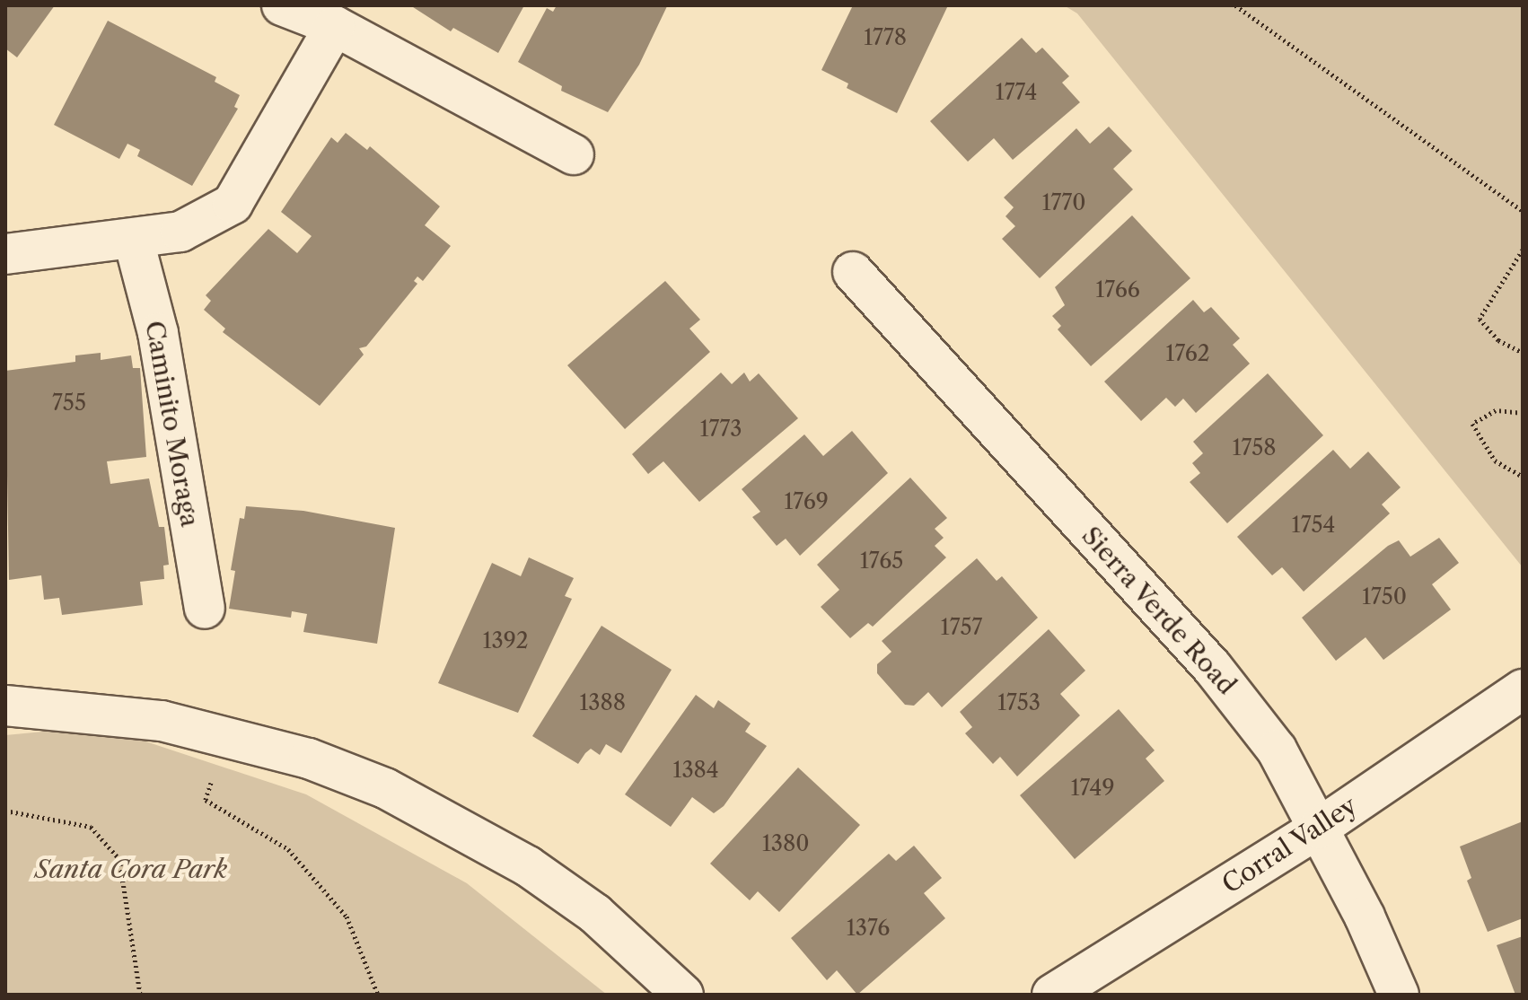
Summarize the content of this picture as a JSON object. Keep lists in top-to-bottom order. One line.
{"streets":{"street":["Caminito Moraga","Sierra Verde Road","Corral Valley"]},"crossings":[["Sierra Verde Road","Corral Valley"]],"parks":["Santa Cora Park"],"house_numbers":["1778","1774","1770","1766","1762","755","1773","1758","1769","1754","1765","1750","1757","1392","1388","1753","1384","1749","1380","1376"]}
